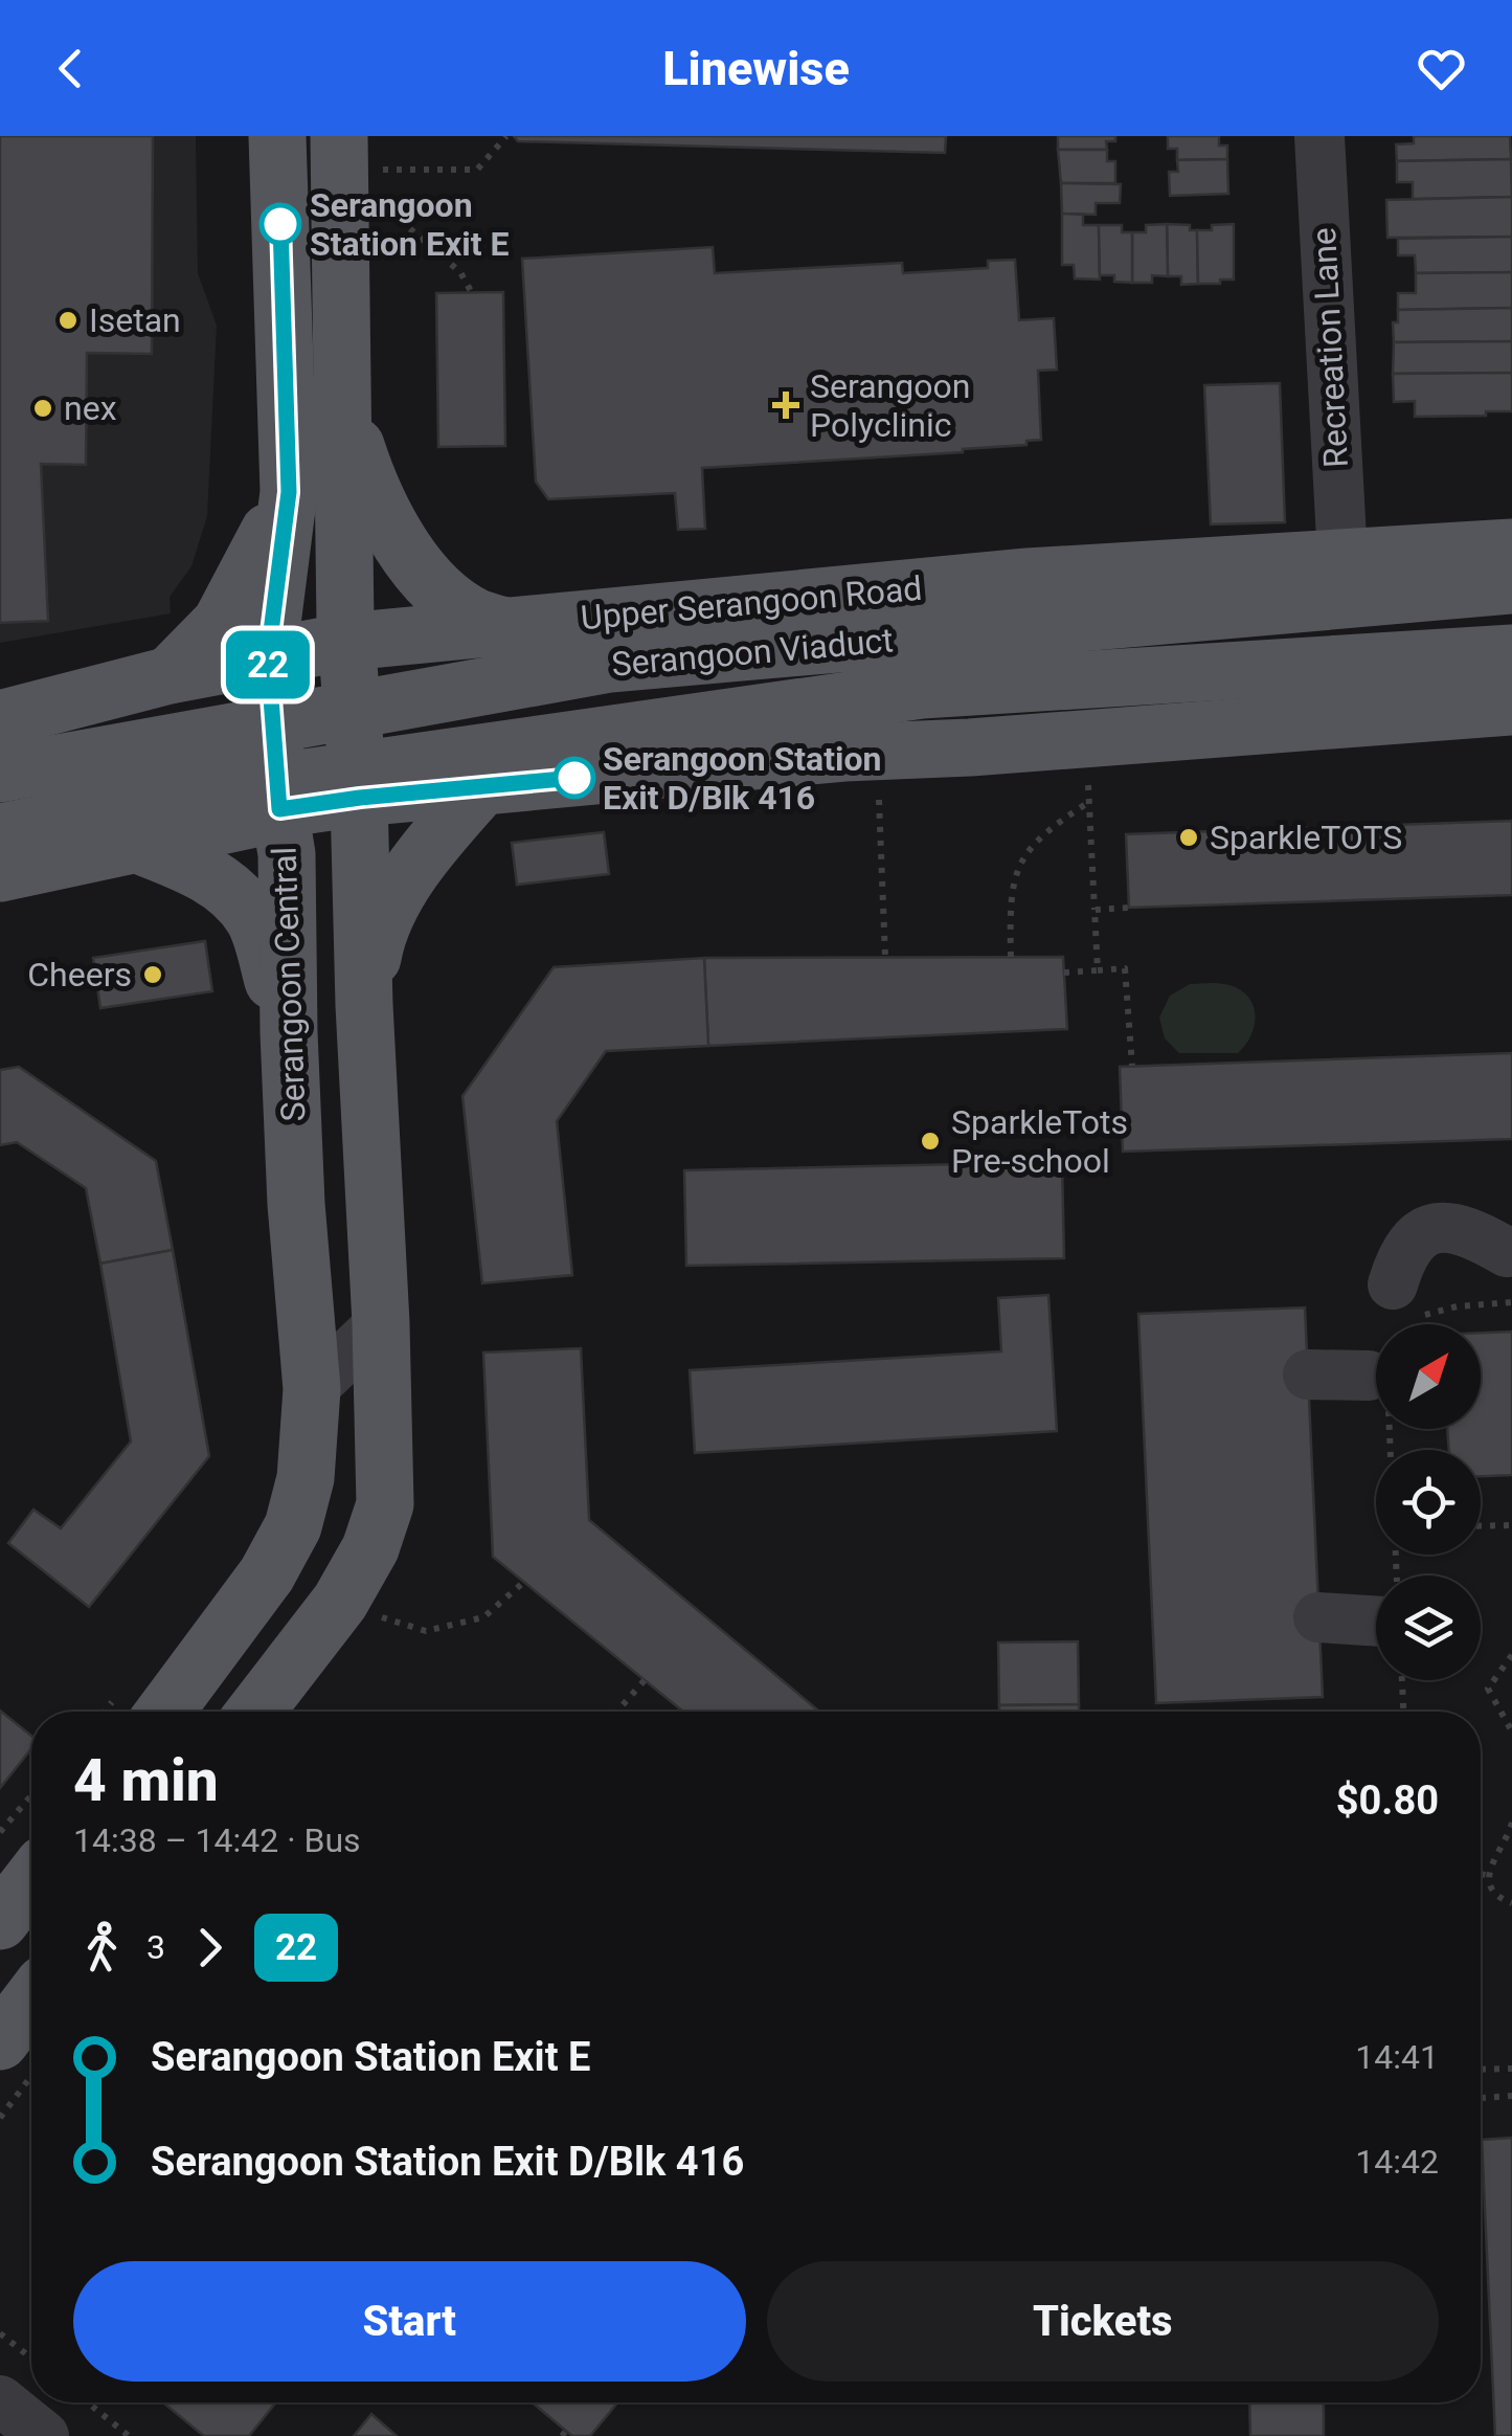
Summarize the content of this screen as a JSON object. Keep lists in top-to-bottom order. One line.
{"streets":{"main road":["Upper Serangoon Road","Serangoon Viaduct","Serangoon Central"],"street":["Recreation Lane"]},"crossings":[["Recreation Lane","Upper Serangoon Road"],["Upper Serangoon Road","Serangoon Central"]],"places":{"other":["Serangoon Station Exit E","Isetan","nex","Serangoon Station Exit D/Blk 416","SparkleTOTS","Cheers","SparkleTots Pre-school"],"health":["Serangoon Polyclinic"]},"lines":["bus line 22"],"north":"top right","page":{"header":"Linewise","on_map":"22","heading":["4 min","14:38 – 14:42 · Bus","$0.80"],"legs":["3","22"],"list":[{"name":"Serangoon Station Exit E","value":"14:41"},{"name":"Serangoon Station Exit D/Blk 416","value":"14:42"}],"buttons":["Start","Tickets"]}}
